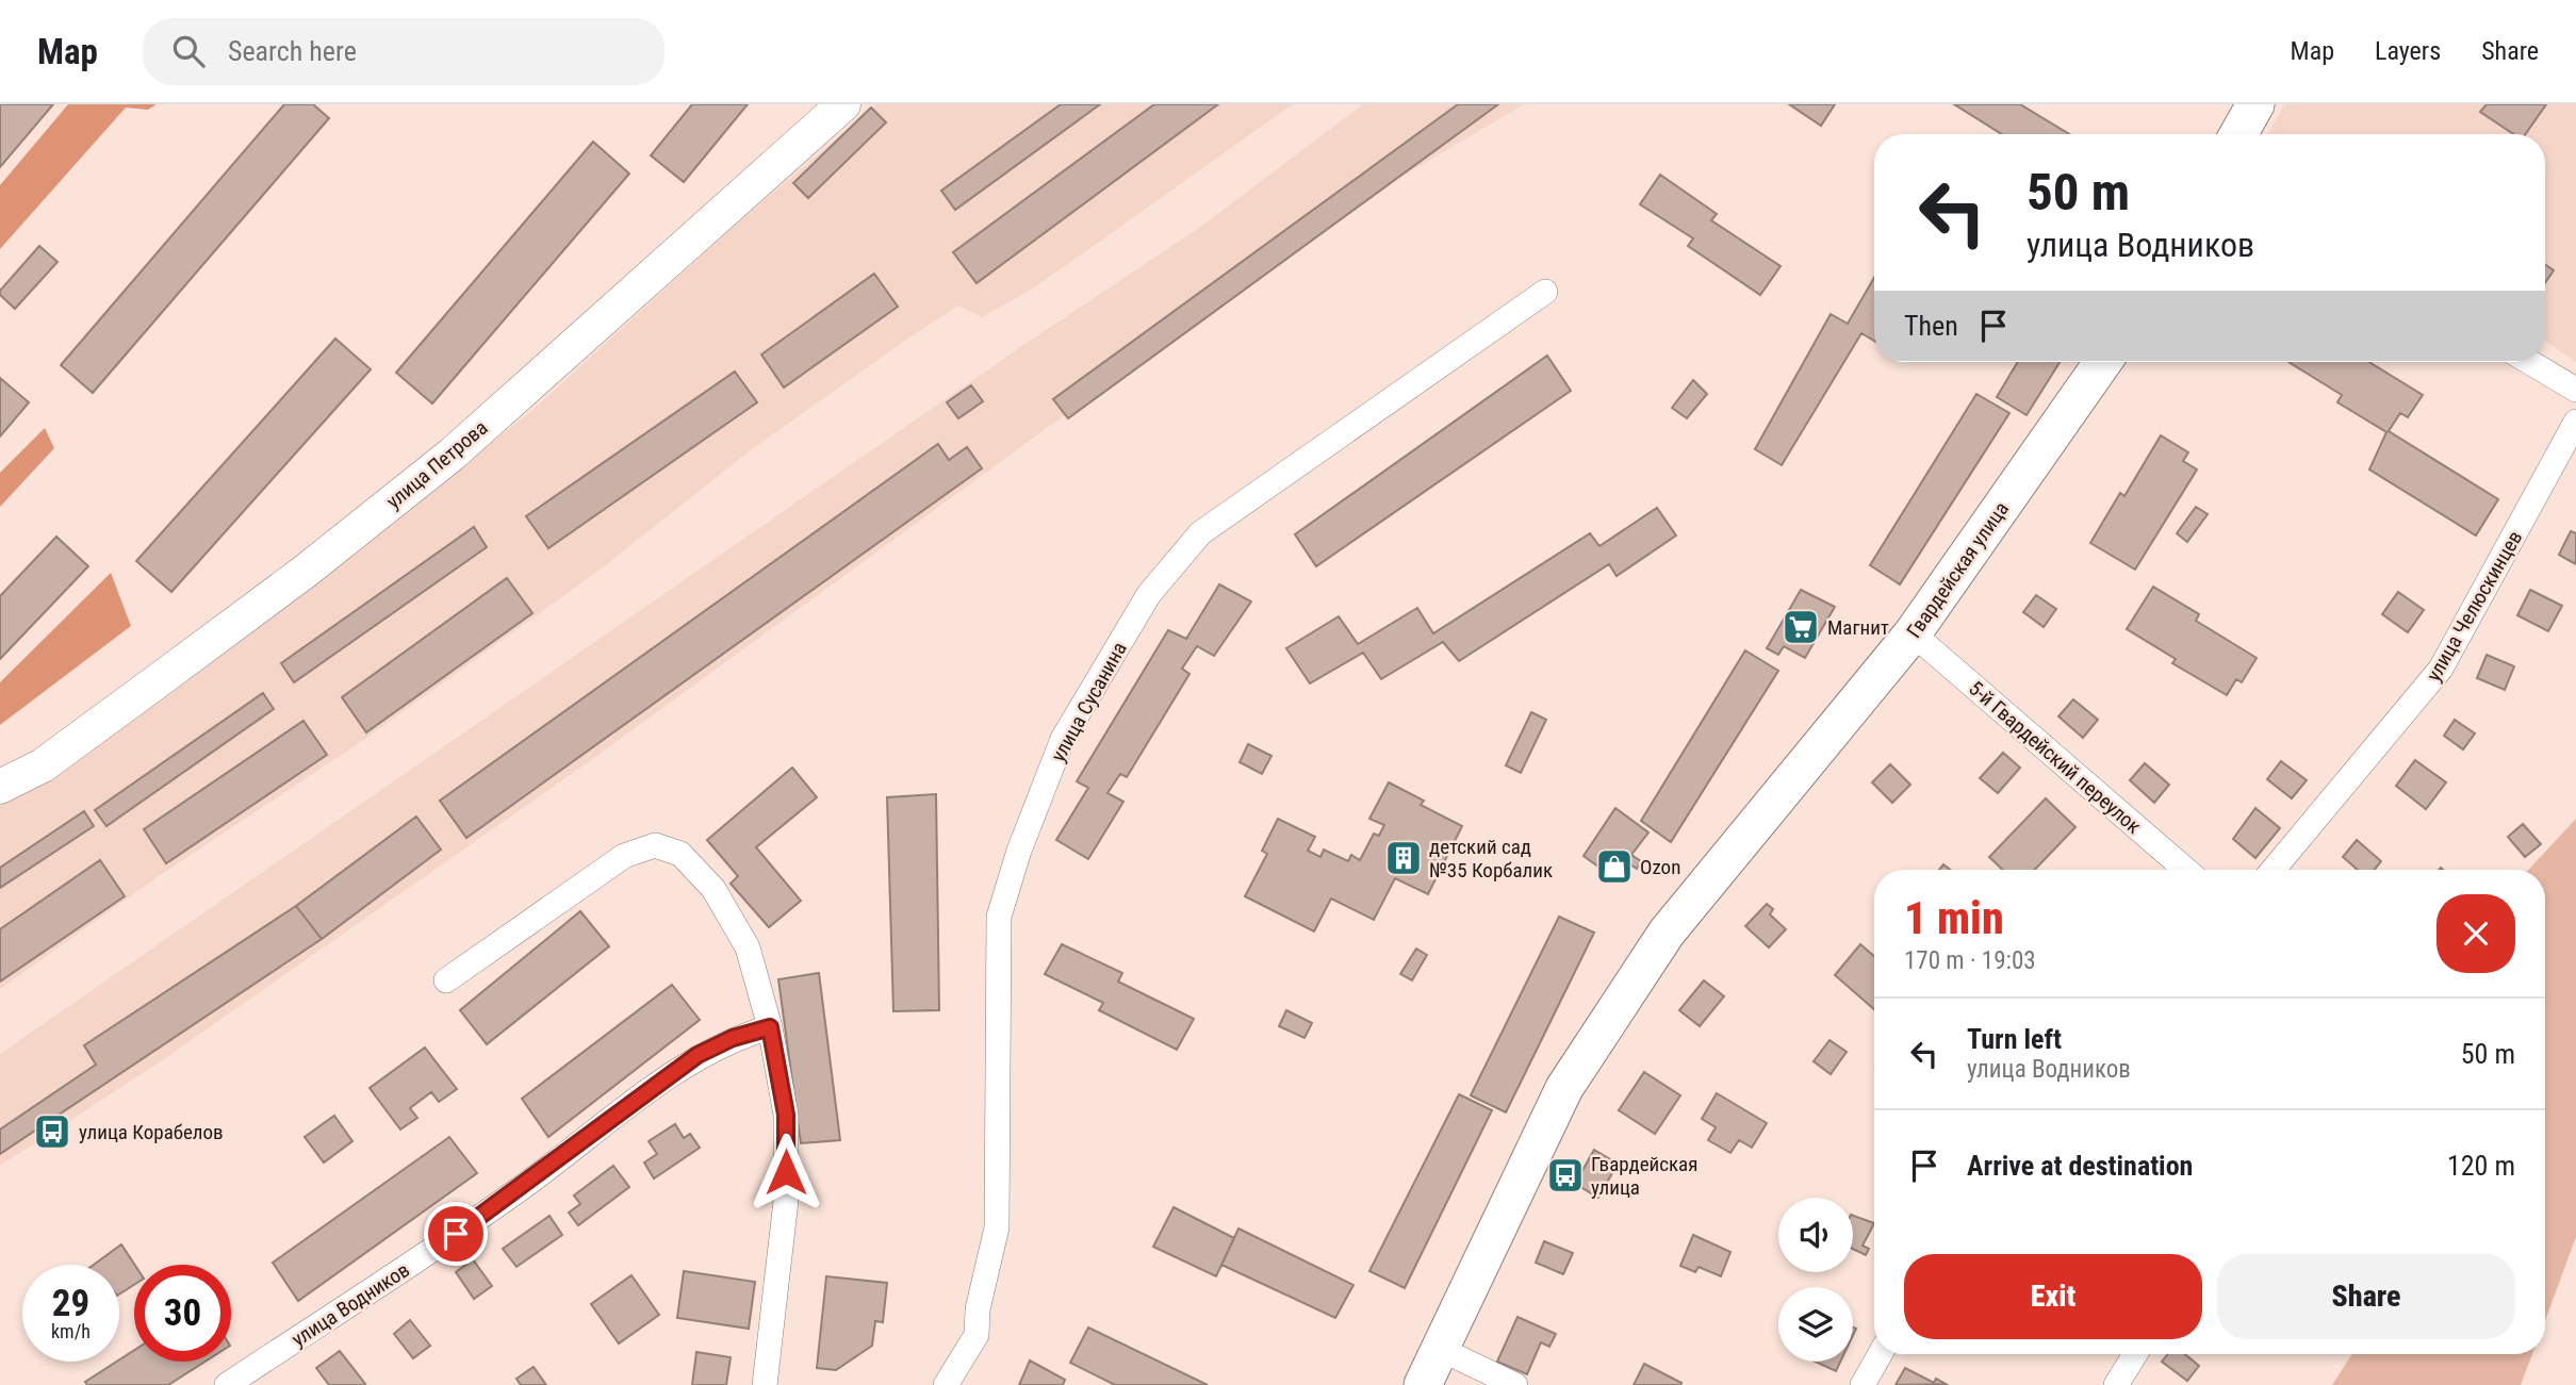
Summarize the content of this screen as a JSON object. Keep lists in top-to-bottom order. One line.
{"streets":{"main road":["Гвардейская улица"],"street":["улица Петрова","улица Челюскинцев","улица Сусанина","5-й Гвардейский переулок","улица Водников"]},"crossings":[["Гвардейская улица","5-й Гвардейский переулок"]],"places":{"supermarket":["Магнит"],"building":["детский сад №35 Корбалик"],"shop":["Ozon"],"bus stop":["улица Корабелов","Гвардейская улица"]},"page":{"header":"Map","search":"Search here","nav":["Map","Layers","Share"],"turn":["50 m","улица Водников"],"then":"Then","heading":["1 min","170 m · 19:03"],"list":[{"name":"Turn left","note":"улица Водников","value":"50 m"},{"name":"Arrive at destination","value":"120 m"}],"buttons":["Exit","Share"],"speed":"29 km/h","limit":"30"}}
